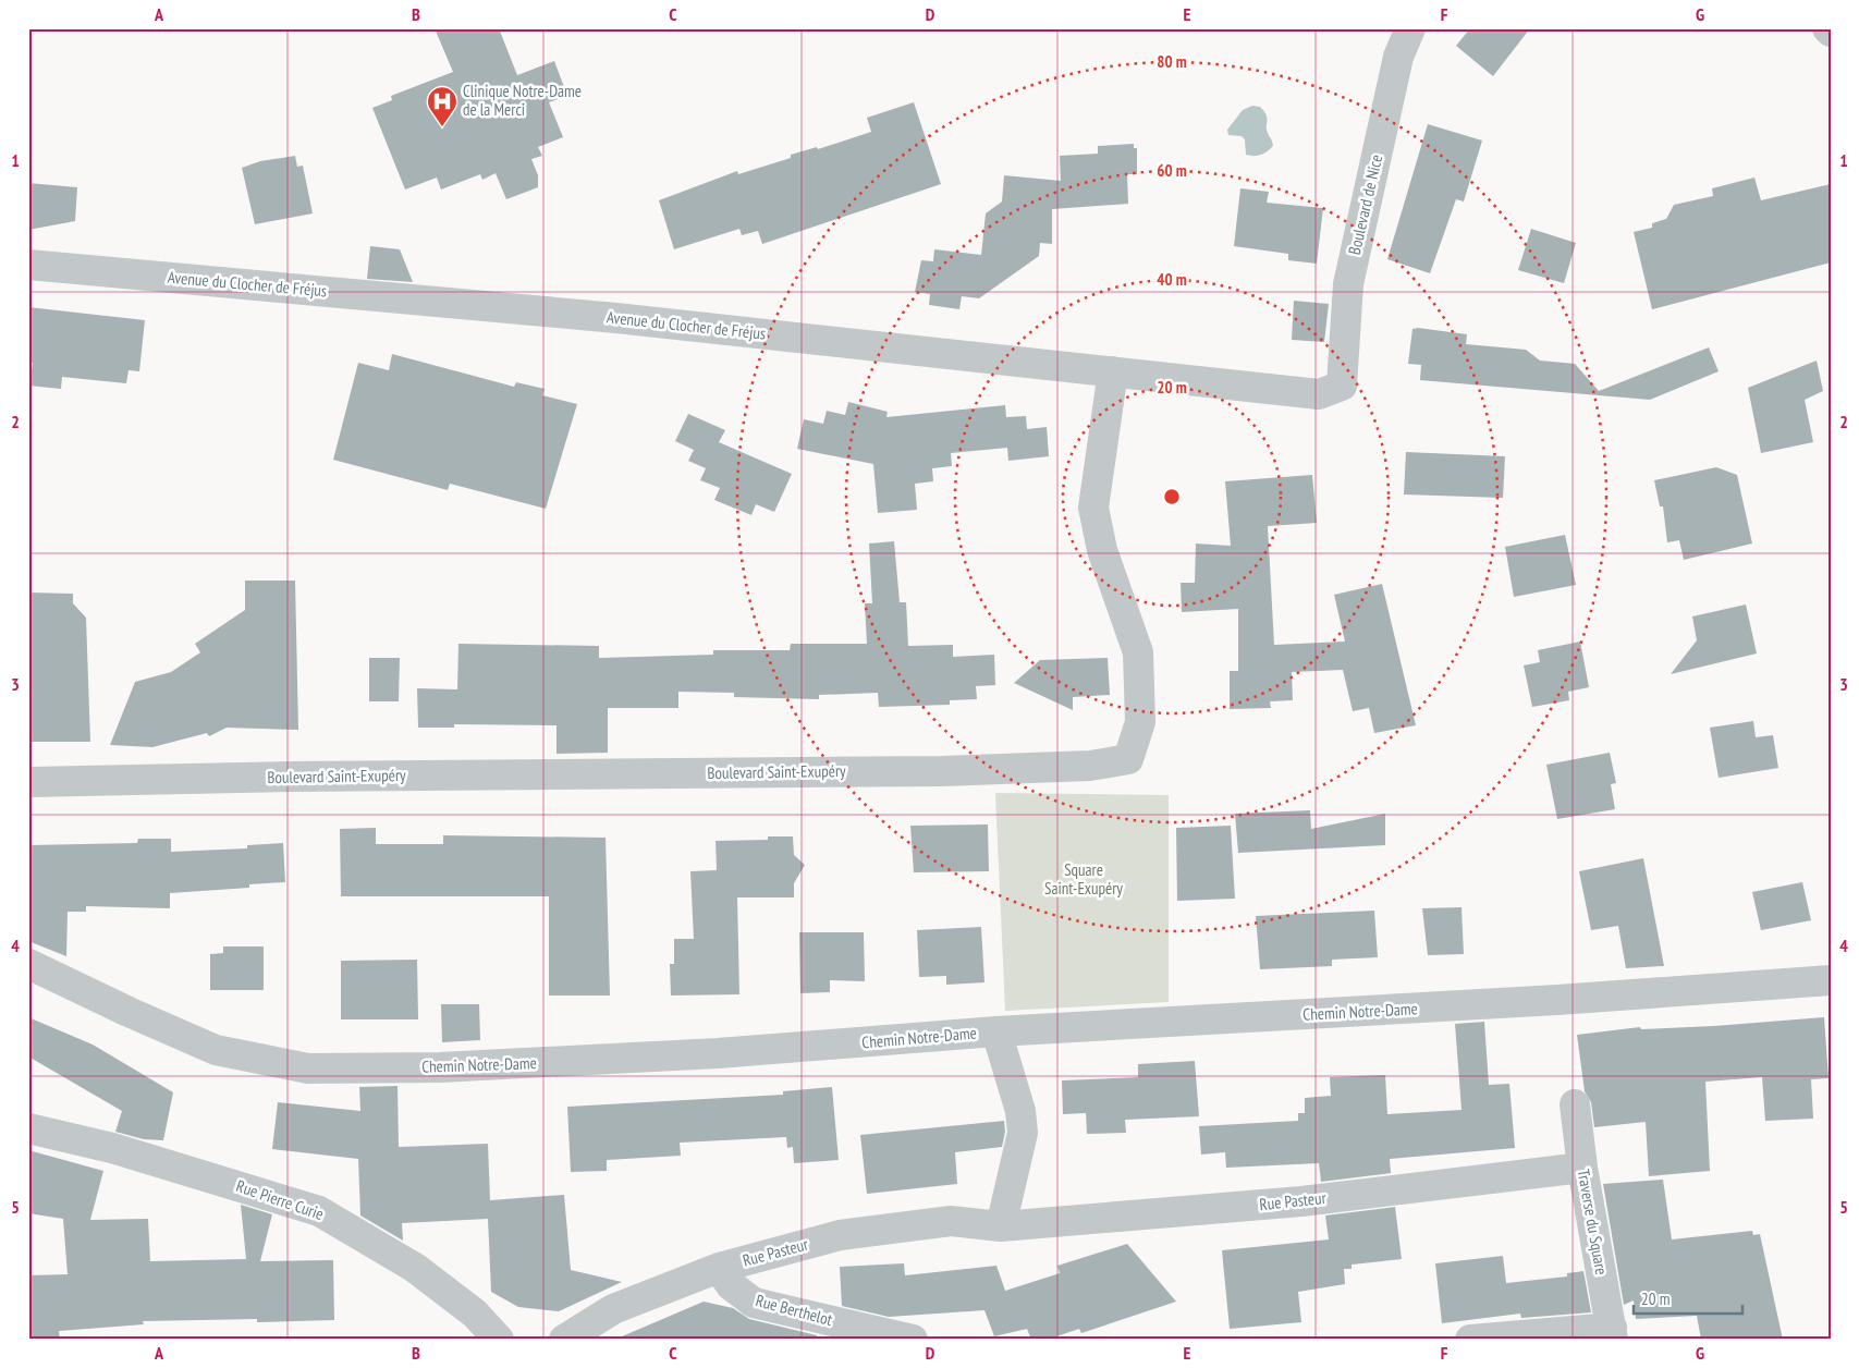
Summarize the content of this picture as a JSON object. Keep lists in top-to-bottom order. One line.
{"streets":{"street":["Boulevard de Nice","Avenue du Clocher de Fréjus","Boulevard Saint-Exupéry","Chemin Notre-Dame","Rue Pierre Curie","Rue Pasteur","Traverse du Square","Rue Berthelot"]},"crossings":[["Boulevard de Nice","Avenue du Clocher de Fréjus"],["Avenue du Clocher de Fréjus","Boulevard Saint-Exupéry"],["Rue Pasteur","Traverse du Square"],["Rue Pasteur","Rue Berthelot"]],"parks":["Square Saint-Exupéry"],"places":{"hospital":["Clinique Notre-Dame de la Merci"]},"scale_bar":"20 m","grid":{"columns":["A","B","C","D","E","F","G"],"rows":["1","2","3","4","5"]},"rings":["80 m","60 m","40 m","20 m"]}
